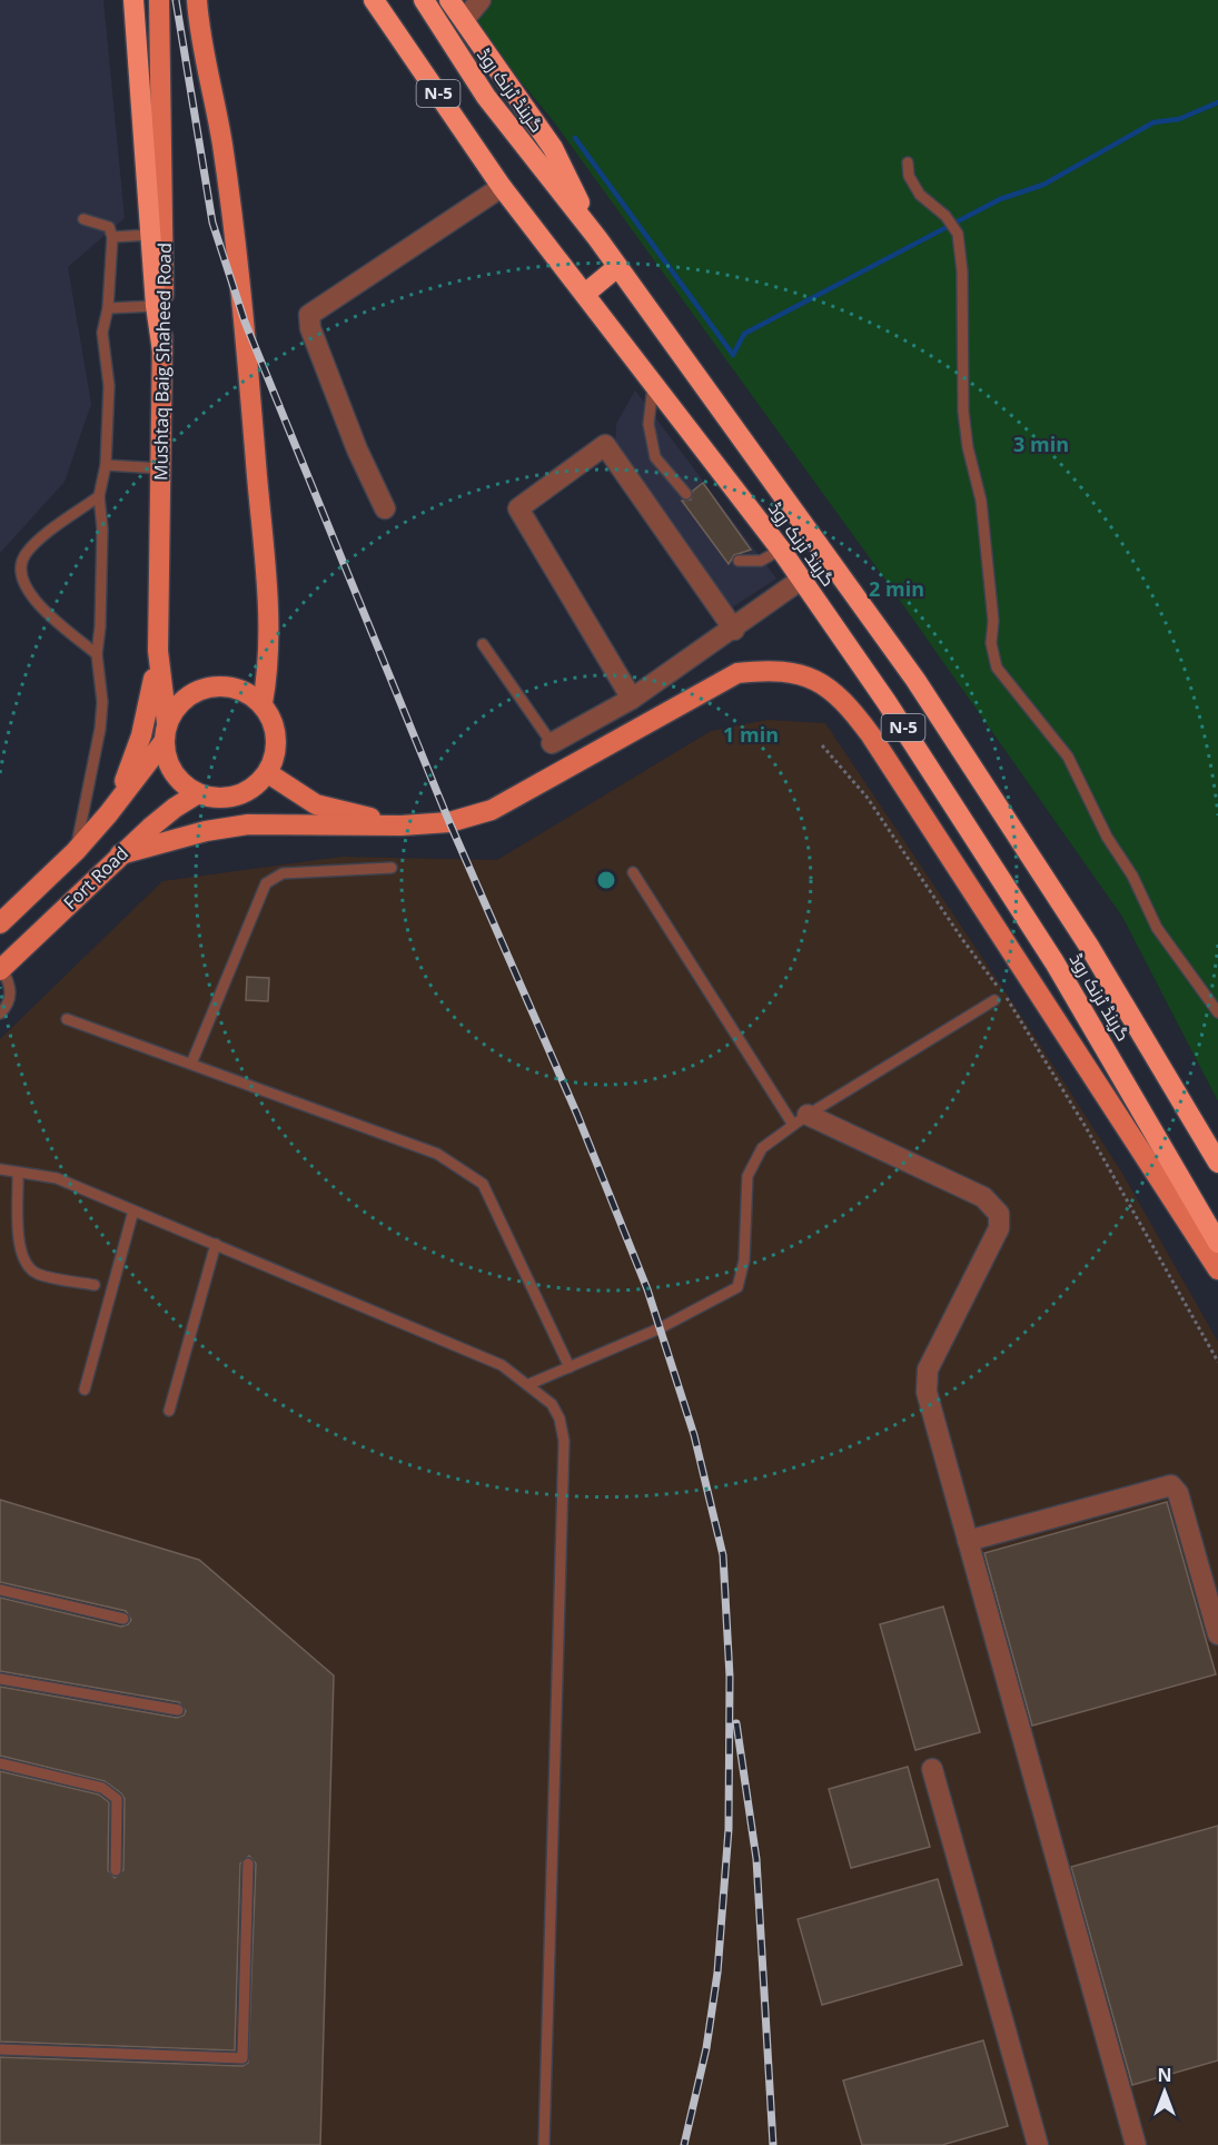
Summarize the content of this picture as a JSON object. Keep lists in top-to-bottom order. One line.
{"streets":{"highway":["گرینڈ ٹرنک روڈ","N-5"],"main road":["Mushtaq Baig Shaheed Road","Fort Road"]},"crossings":[["Mushtaq Baig Shaheed Road","Fort Road"]],"north":"top","rings":["3 min","2 min","1 min"]}
